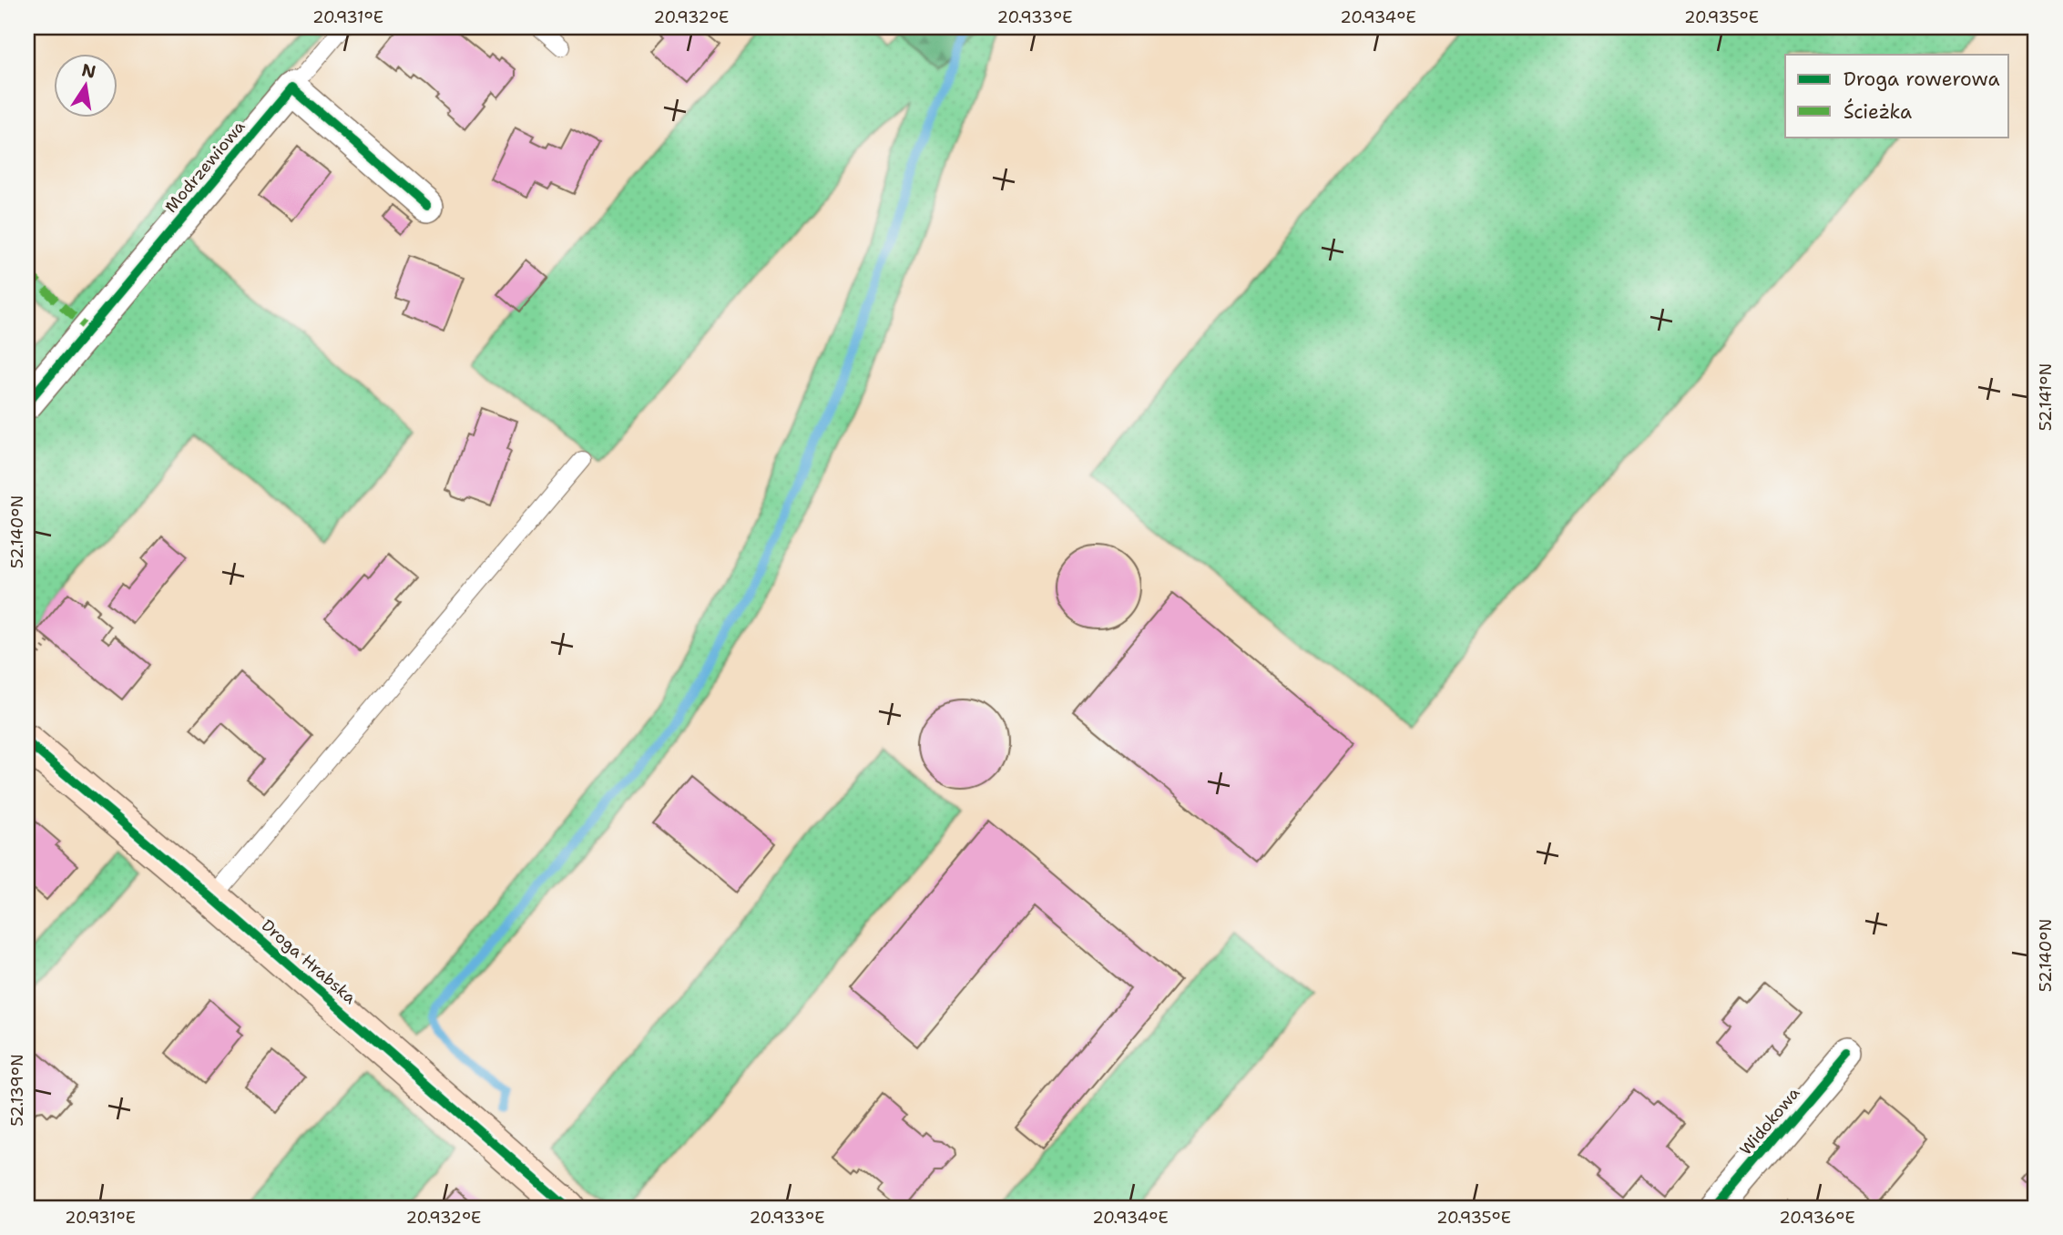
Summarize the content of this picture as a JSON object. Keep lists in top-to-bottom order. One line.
{"streets":{"street":["Modrzewiowa","Droga Hrabska","Widokowa"]},"legend":["Droga rowerowa","Ścieżka"],"north":"top","coordinates":["20.931°E","20.932°E","20.933°E","20.934°E","20.935°E","52.141°N","52.140°N","52.139°N","20.936°E"]}
